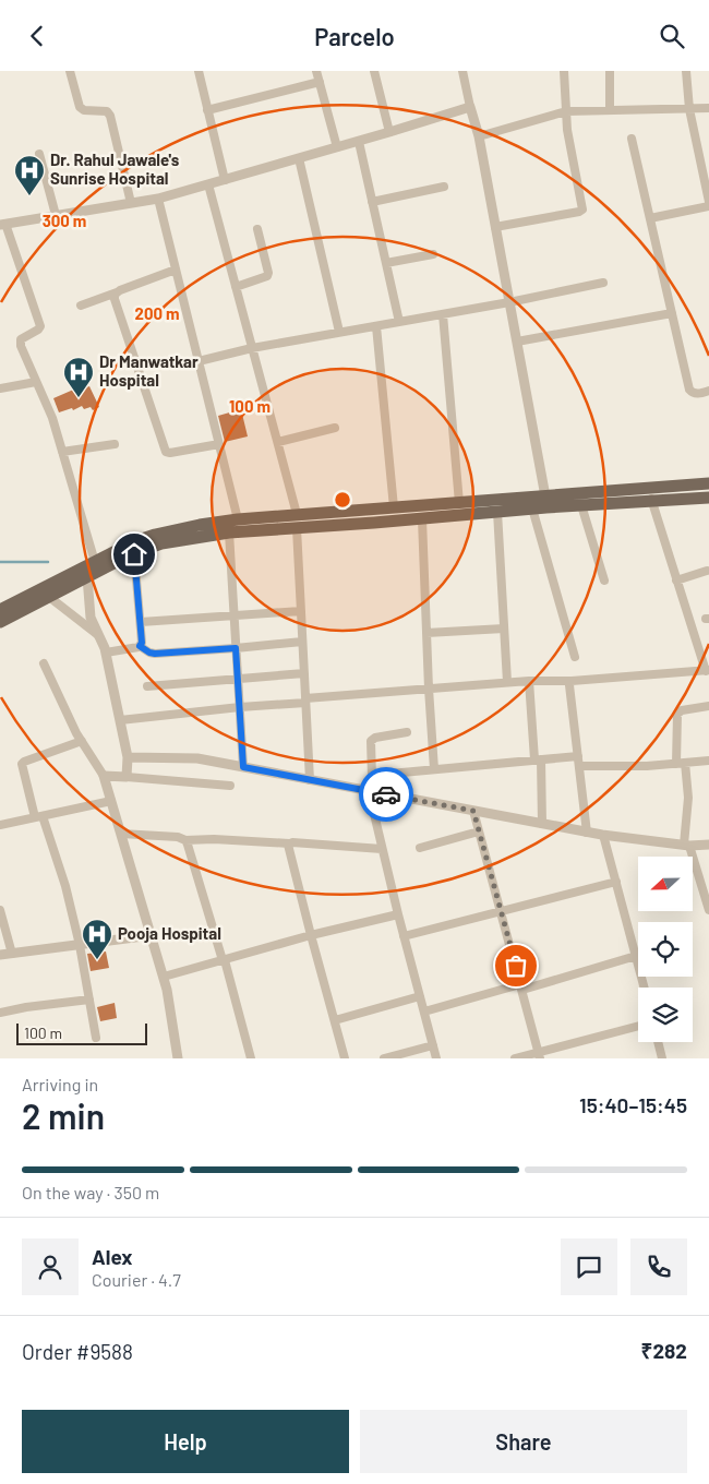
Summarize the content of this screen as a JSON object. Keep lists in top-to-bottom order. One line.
{"places":{"hospital":["Dr. Rahul Jawale's Sunrise Hospital","Dr Manwatkar Hospital","Pooja Hospital"]},"scale_bar":"100 m","north":"left","page":{"header":"Parcelo","scale":"100 m","heading":["2 min","Arriving in","15:40–15:45"],"panel":["Alex","Courier · 4.7","Order #9588","₹282"],"bar":"On the way · 350 m","buttons":["Help","Share"]},"rings":["300 m","200 m","100 m"]}
